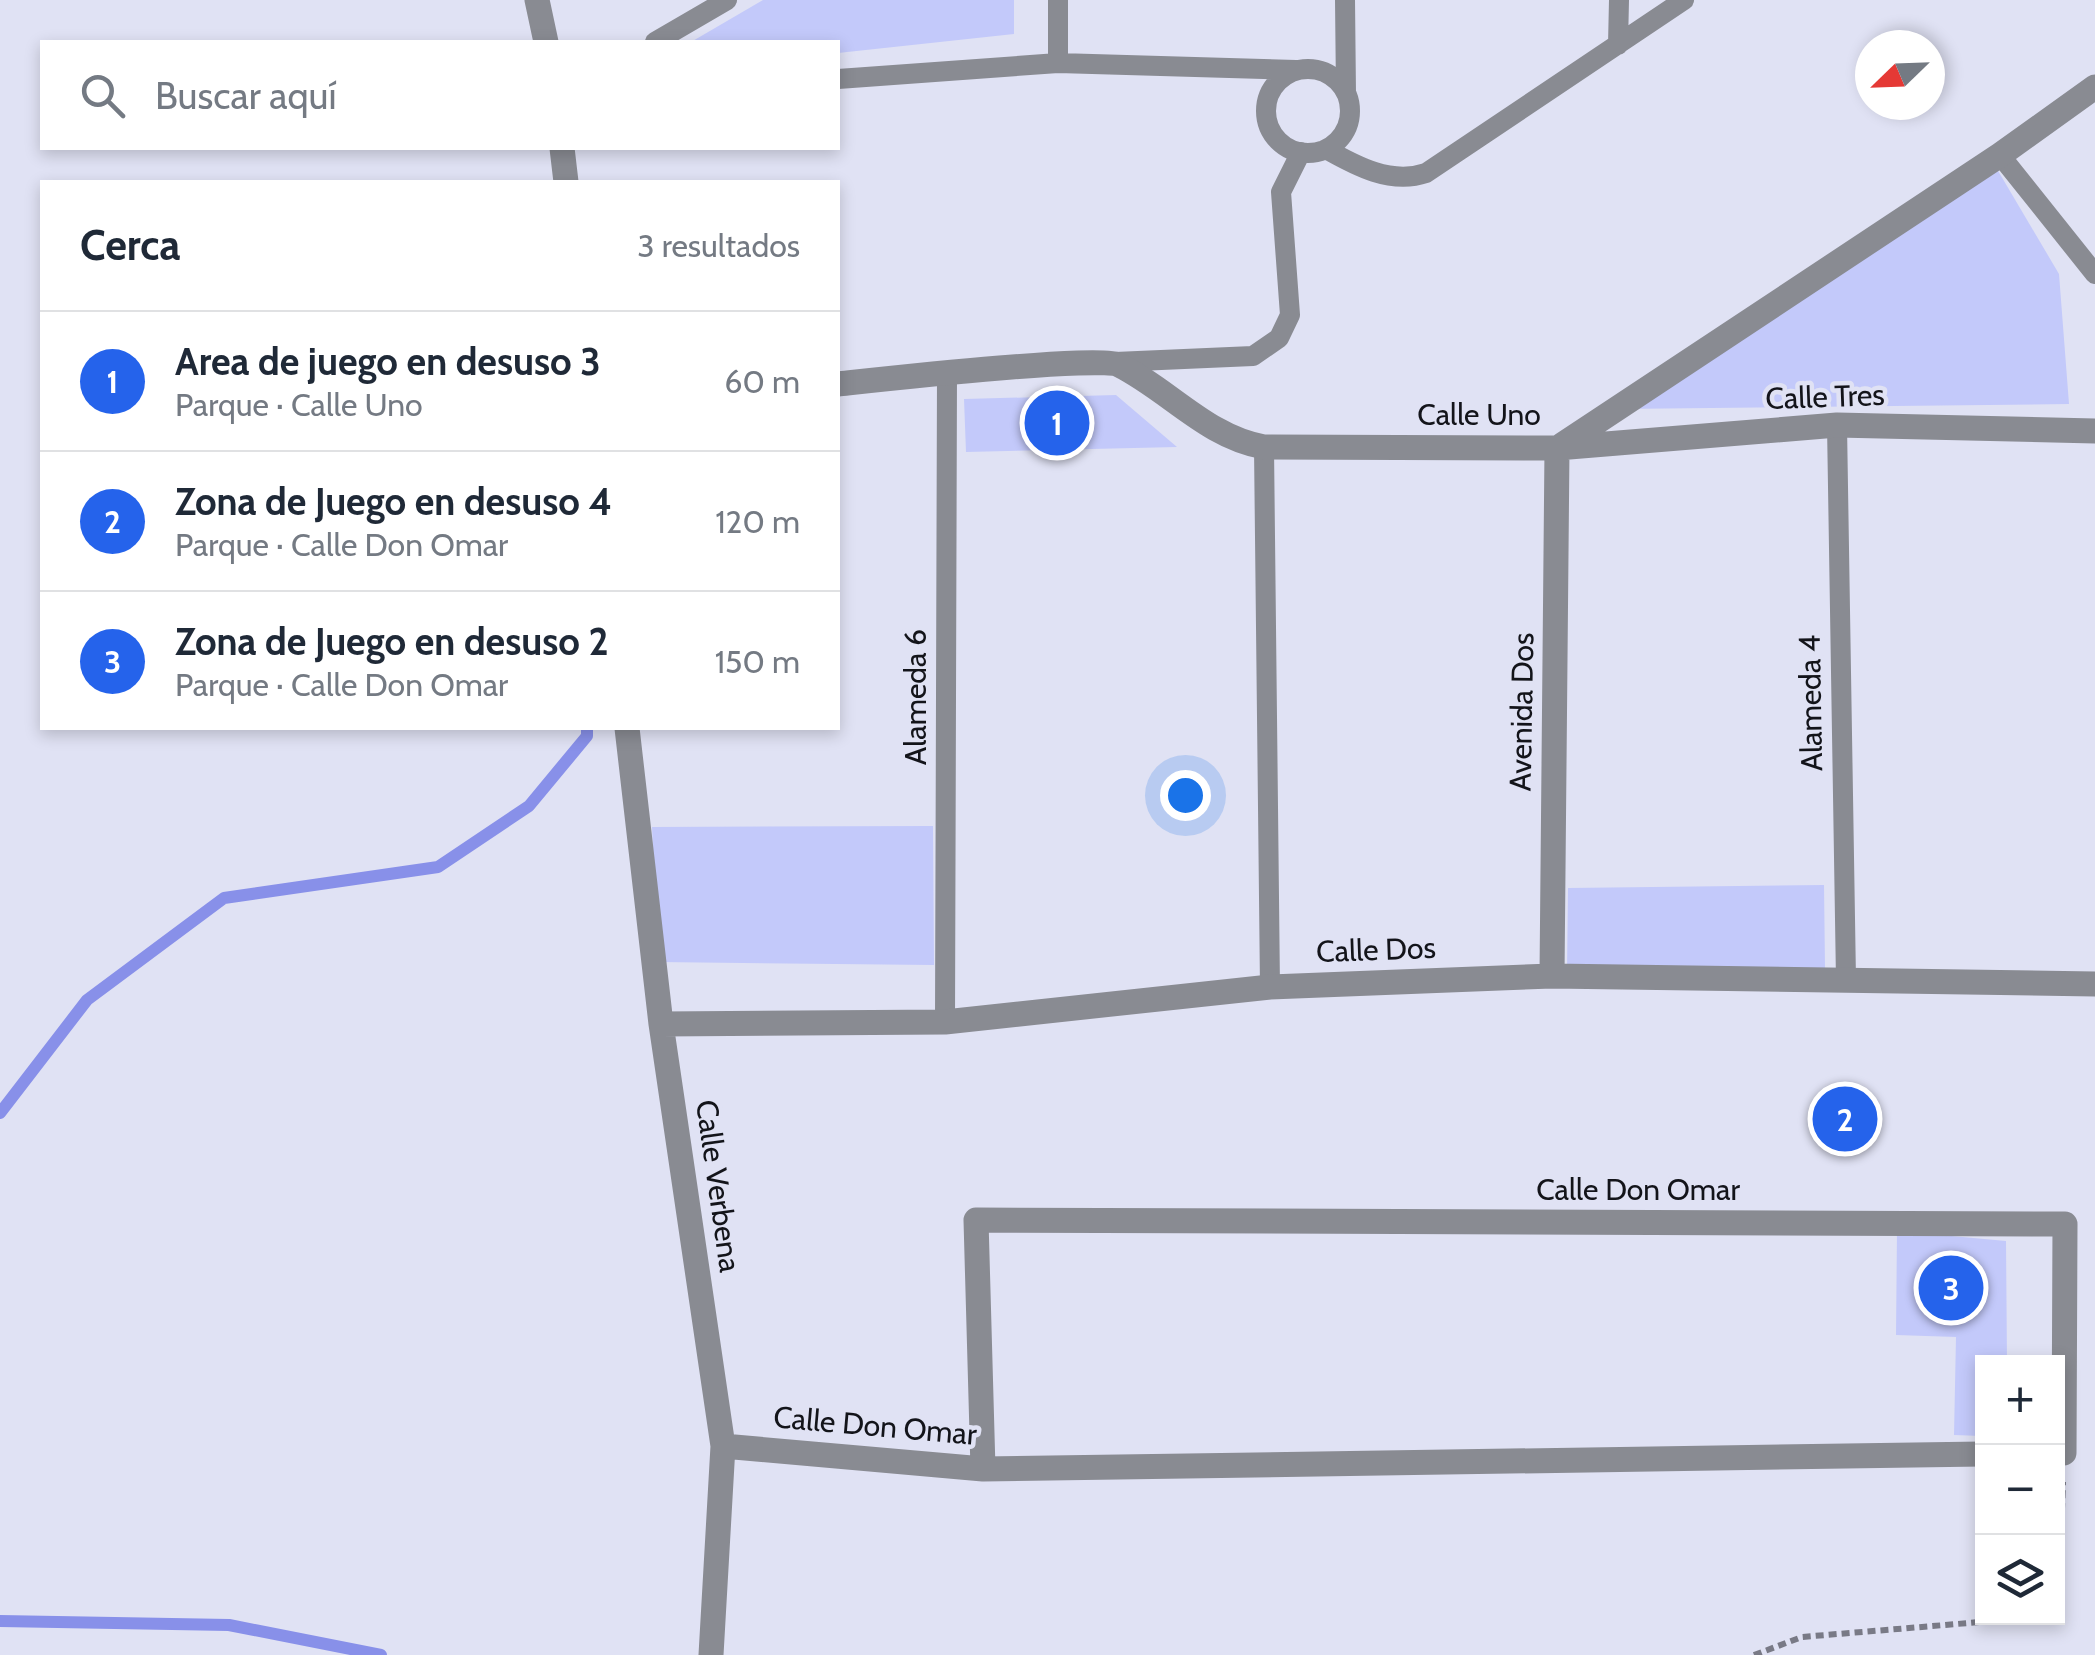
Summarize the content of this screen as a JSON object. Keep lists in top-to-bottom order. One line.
{"streets":{"street":["Calle Tres","Calle Uno","Avenida Dos","Calle Dos","Calle Verbena","Calle Don Omar"],"lane":["Alameda 6","Alameda 4"]},"crossings":[["Calle Tres","Calle Uno"],["Calle Tres","Alameda 4"],["Calle Tres","Avenida Dos"],["Calle Uno","Avenida Dos"],["Alameda 6","Calle Dos"],["Alameda 4","Calle Dos"],["Avenida Dos","Calle Dos"],["Calle Dos","Calle Verbena"],["Calle Verbena","Calle Don Omar"]],"north":"bottom left","page":{"search":"Buscar aquí","heading":["Cerca","3 resultados"],"list":[{"mark":"1","name":"Area de juego en desuso 3","note":"Parque · Calle Uno","value":"60 m"},{"mark":"2","name":"Zona de Juego en desuso 4","note":"Parque · Calle Don Omar","value":"120 m"},{"mark":"3","name":"Zona de Juego en desuso 2","note":"Parque · Calle Don Omar","value":"150 m"}],"pins":["1","2","3"],"map_buttons":["+","−"]}}
